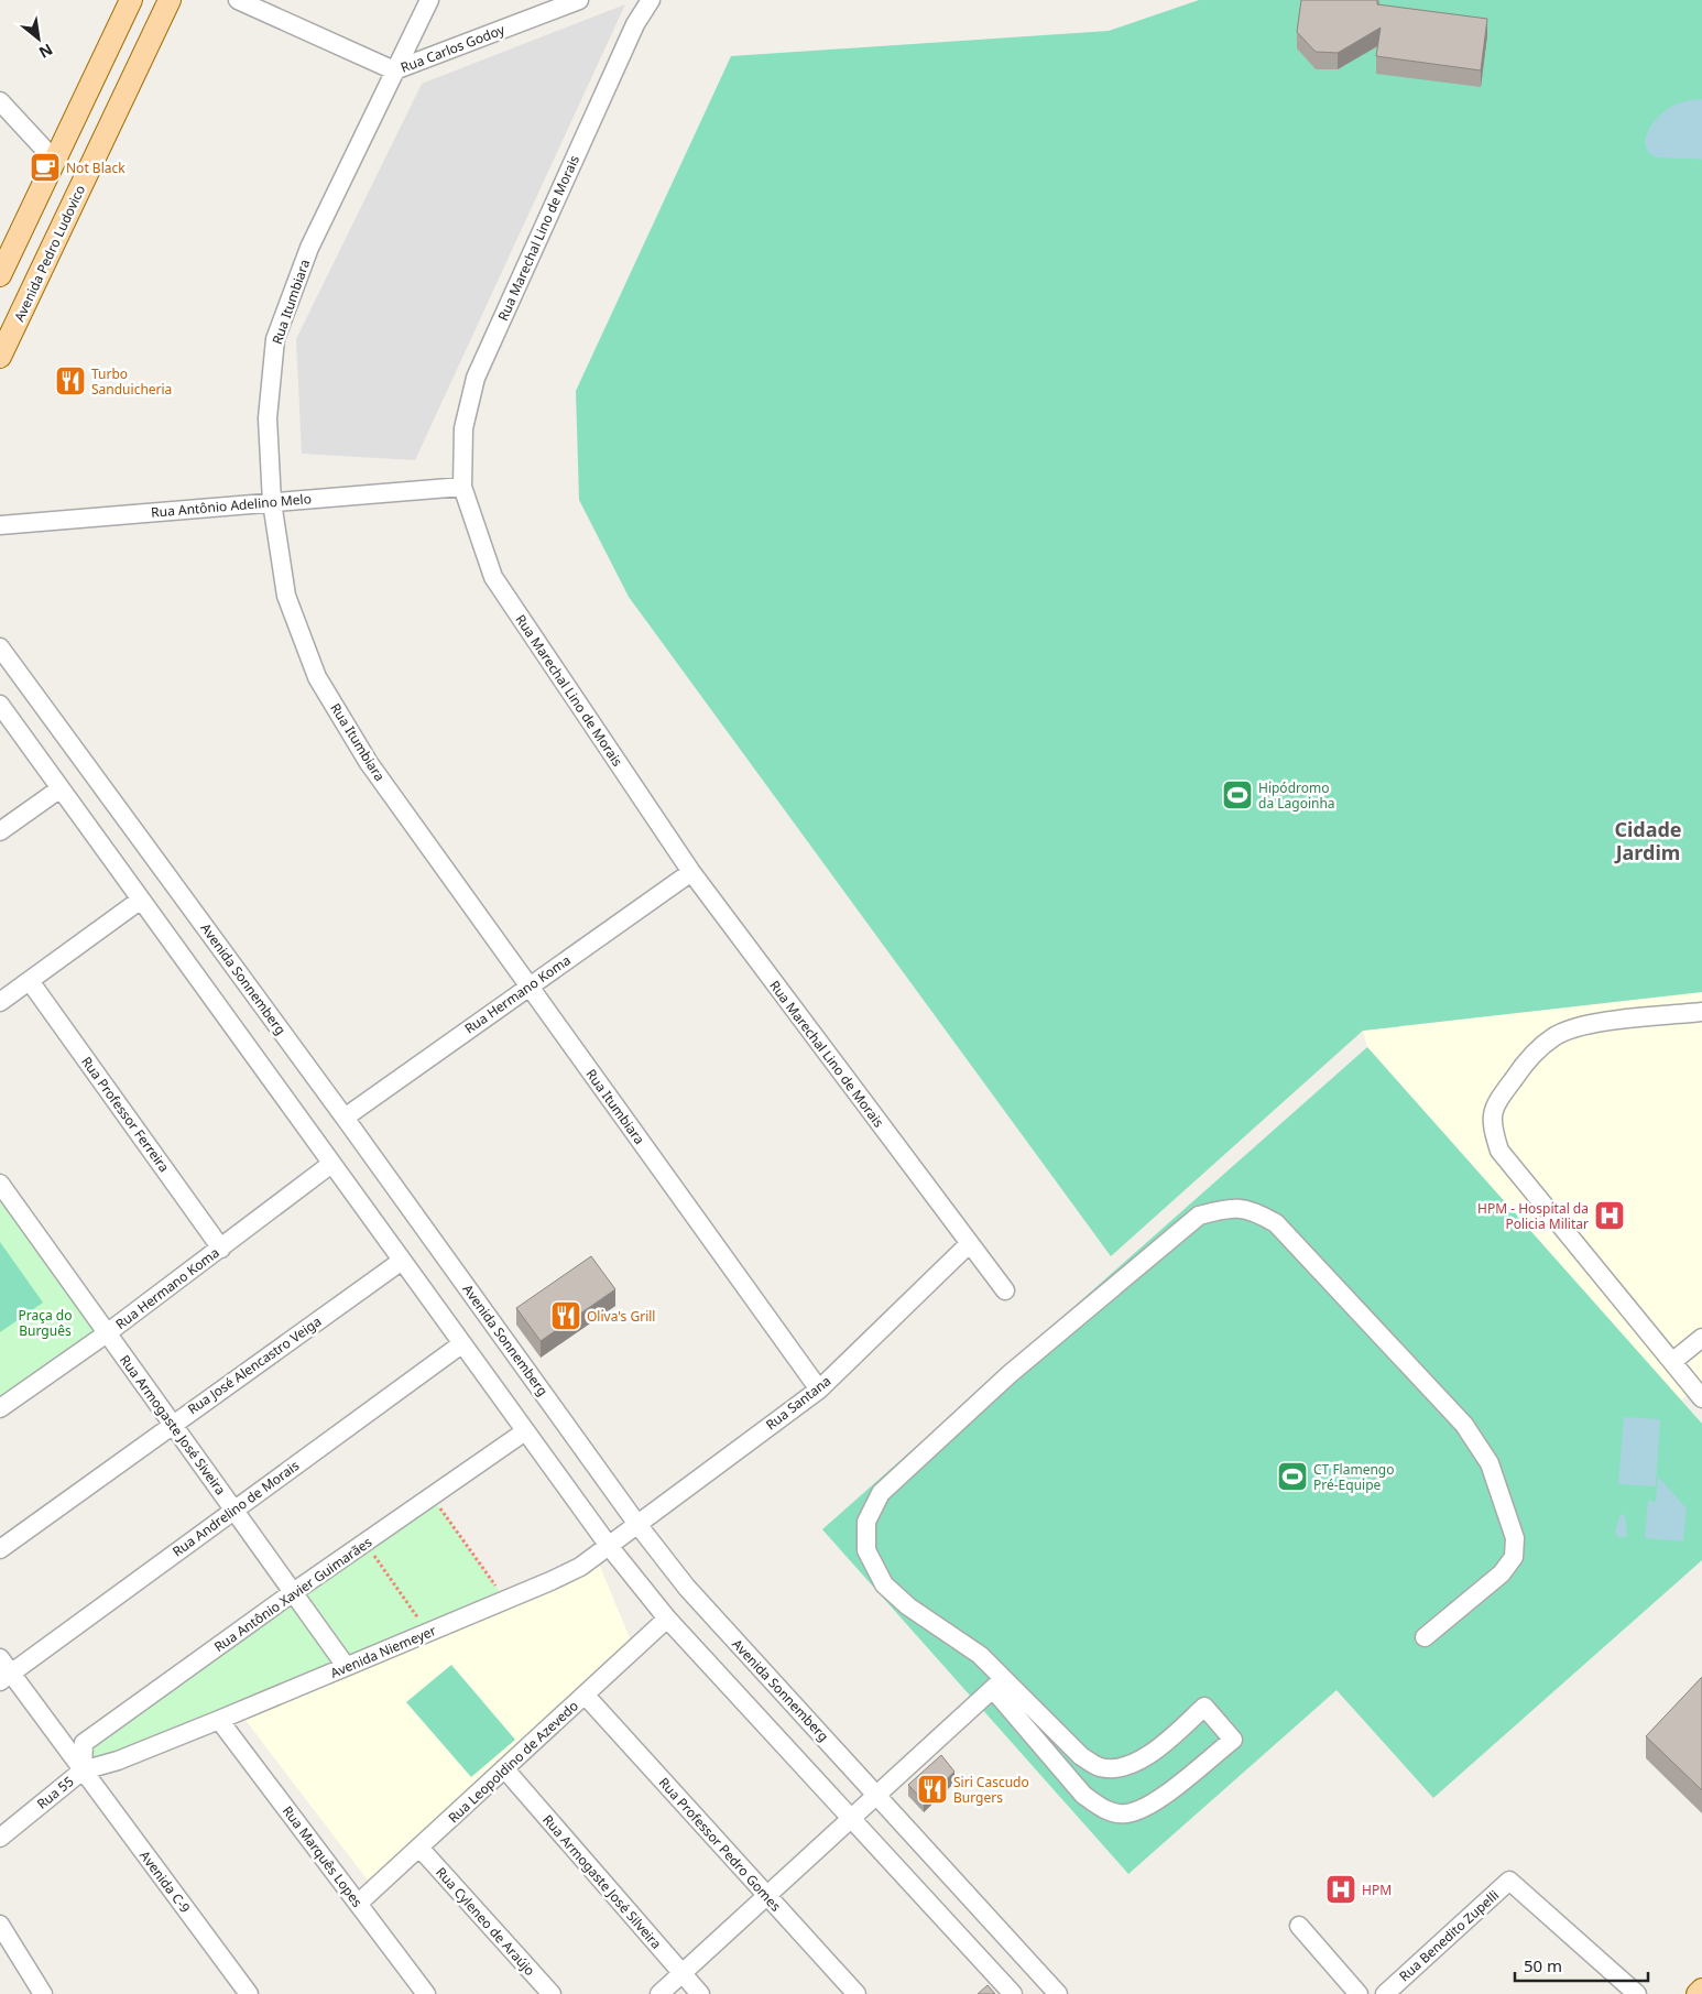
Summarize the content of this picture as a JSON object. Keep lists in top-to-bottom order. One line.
{"streets":{"main road":["Avenida Pedro Ludovico"],"street":["Rua Carlos Godoy","Rua Marechal Lino de Morais","Rua Itumbiara","Rua Antônio Adelino Melo","Avenida Sonnemberg","Rua Hermano Koma","Rua Professor Ferreira","Rua José Alencastro Veiga","Rua Santana","Rua Armogaste José Siveira","Rua Andrelino de Morais","Rua Antônio Xavier Guimarães","Avenida Niemeyer","Rua Leopoldino de Azevedo","Rua 55","Rua Professor Pedro Gomes","Rua Marquês Lopes","Avenida C-9","Rua Armogaste José Silveira","Rua Cyleneo de Araújo","Rua Benedito Zupelli"]},"crossings":[["Rua Carlos Godoy","Rua Itumbiara"],["Rua Marechal Lino de Morais","Rua Antônio Adelino Melo"],["Rua Marechal Lino de Morais","Rua Hermano Koma"],["Rua Marechal Lino de Morais","Rua Santana"],["Rua Itumbiara","Rua Antônio Adelino Melo"],["Rua Itumbiara","Rua Hermano Koma"],["Rua Itumbiara","Rua Santana"],["Avenida Sonnemberg","Rua Hermano Koma"],["Avenida Sonnemberg","Rua Santana"],["Avenida Sonnemberg","Avenida Niemeyer"],["Rua Hermano Koma","Rua Professor Ferreira"],["Rua Hermano Koma","Rua Armogaste José Siveira"],["Rua José Alencastro Veiga","Rua Armogaste José Siveira"],["Rua Santana","Avenida Niemeyer"],["Rua Armogaste José Siveira","Rua Andrelino de Morais"],["Rua Armogaste José Siveira","Rua Antônio Xavier Guimarães"],["Rua Armogaste José Siveira","Avenida Niemeyer"],["Rua Andrelino de Morais","Avenida C-9"],["Rua Antônio Xavier Guimarães","Rua 55"],["Rua Antônio Xavier Guimarães","Avenida C-9"],["Avenida Niemeyer","Rua 55"],["Avenida Niemeyer","Rua Marquês Lopes"],["Rua Leopoldino de Azevedo","Rua Professor Pedro Gomes"],["Rua Leopoldino de Azevedo","Rua Marquês Lopes"],["Rua Leopoldino de Azevedo","Rua Armogaste José Silveira"],["Rua Leopoldino de Azevedo","Rua Cyleneo de Araújo"],["Rua 55","Avenida C-9"]],"districts":["Cidade Jardim"],"parks":["Praça do Burguês"],"places":{"cafe":["Not Black"],"restaurant":["Turbo Sanduicheria","Oliva's Grill","Siri Cascudo Burgers"],"sports":["Hipódromo da Lagoinha","CT Flamengo Pré-Equipe"],"hospital":["HPM - Hospital da Policia Militar","HPM"]},"scale_bar":"50 m","north":"bottom right"}
